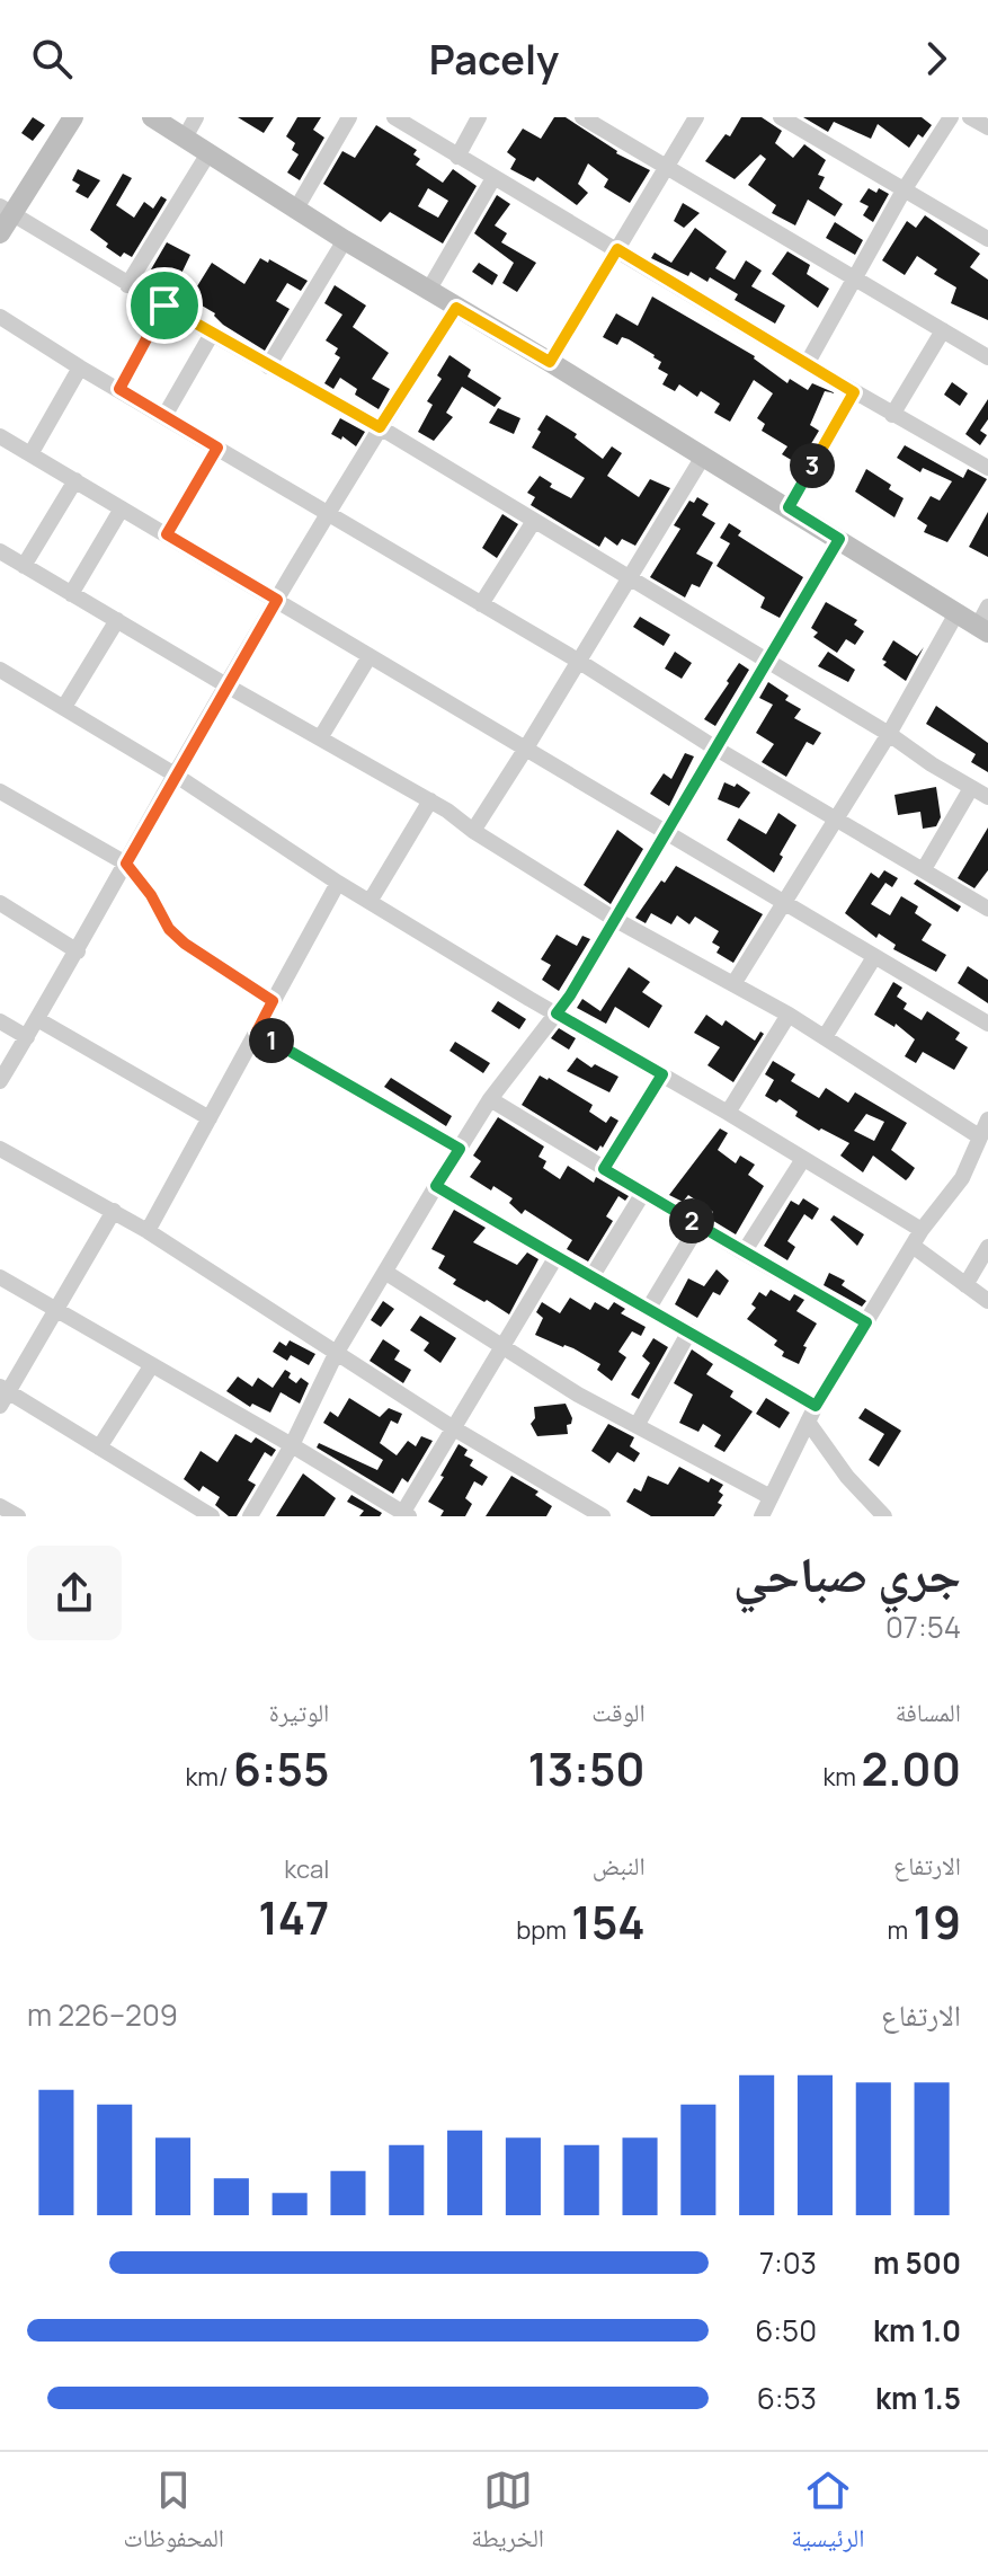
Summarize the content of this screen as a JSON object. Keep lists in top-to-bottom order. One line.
{"page":{"header":"Pacely","pins":["3","1","2"],"heading":["جري صباحي","07:54"],"stats":[["المسافة","2.00 km"],["الوقت","13:50"],["الوتيرة","6:55 /km"],["الارتفاع","19 m"],["النبض","154 bpm"],["kcal","147"]],"chart":["الارتفاع","209–226 m"],"list":[{"name":"500 m","note":"7:03"},{"name":"1.0 km","note":"6:50"},{"name":"1.5 km","note":"6:53"}],"tabs":["الرئيسية","الخريطة","المحفوظات"]}}
